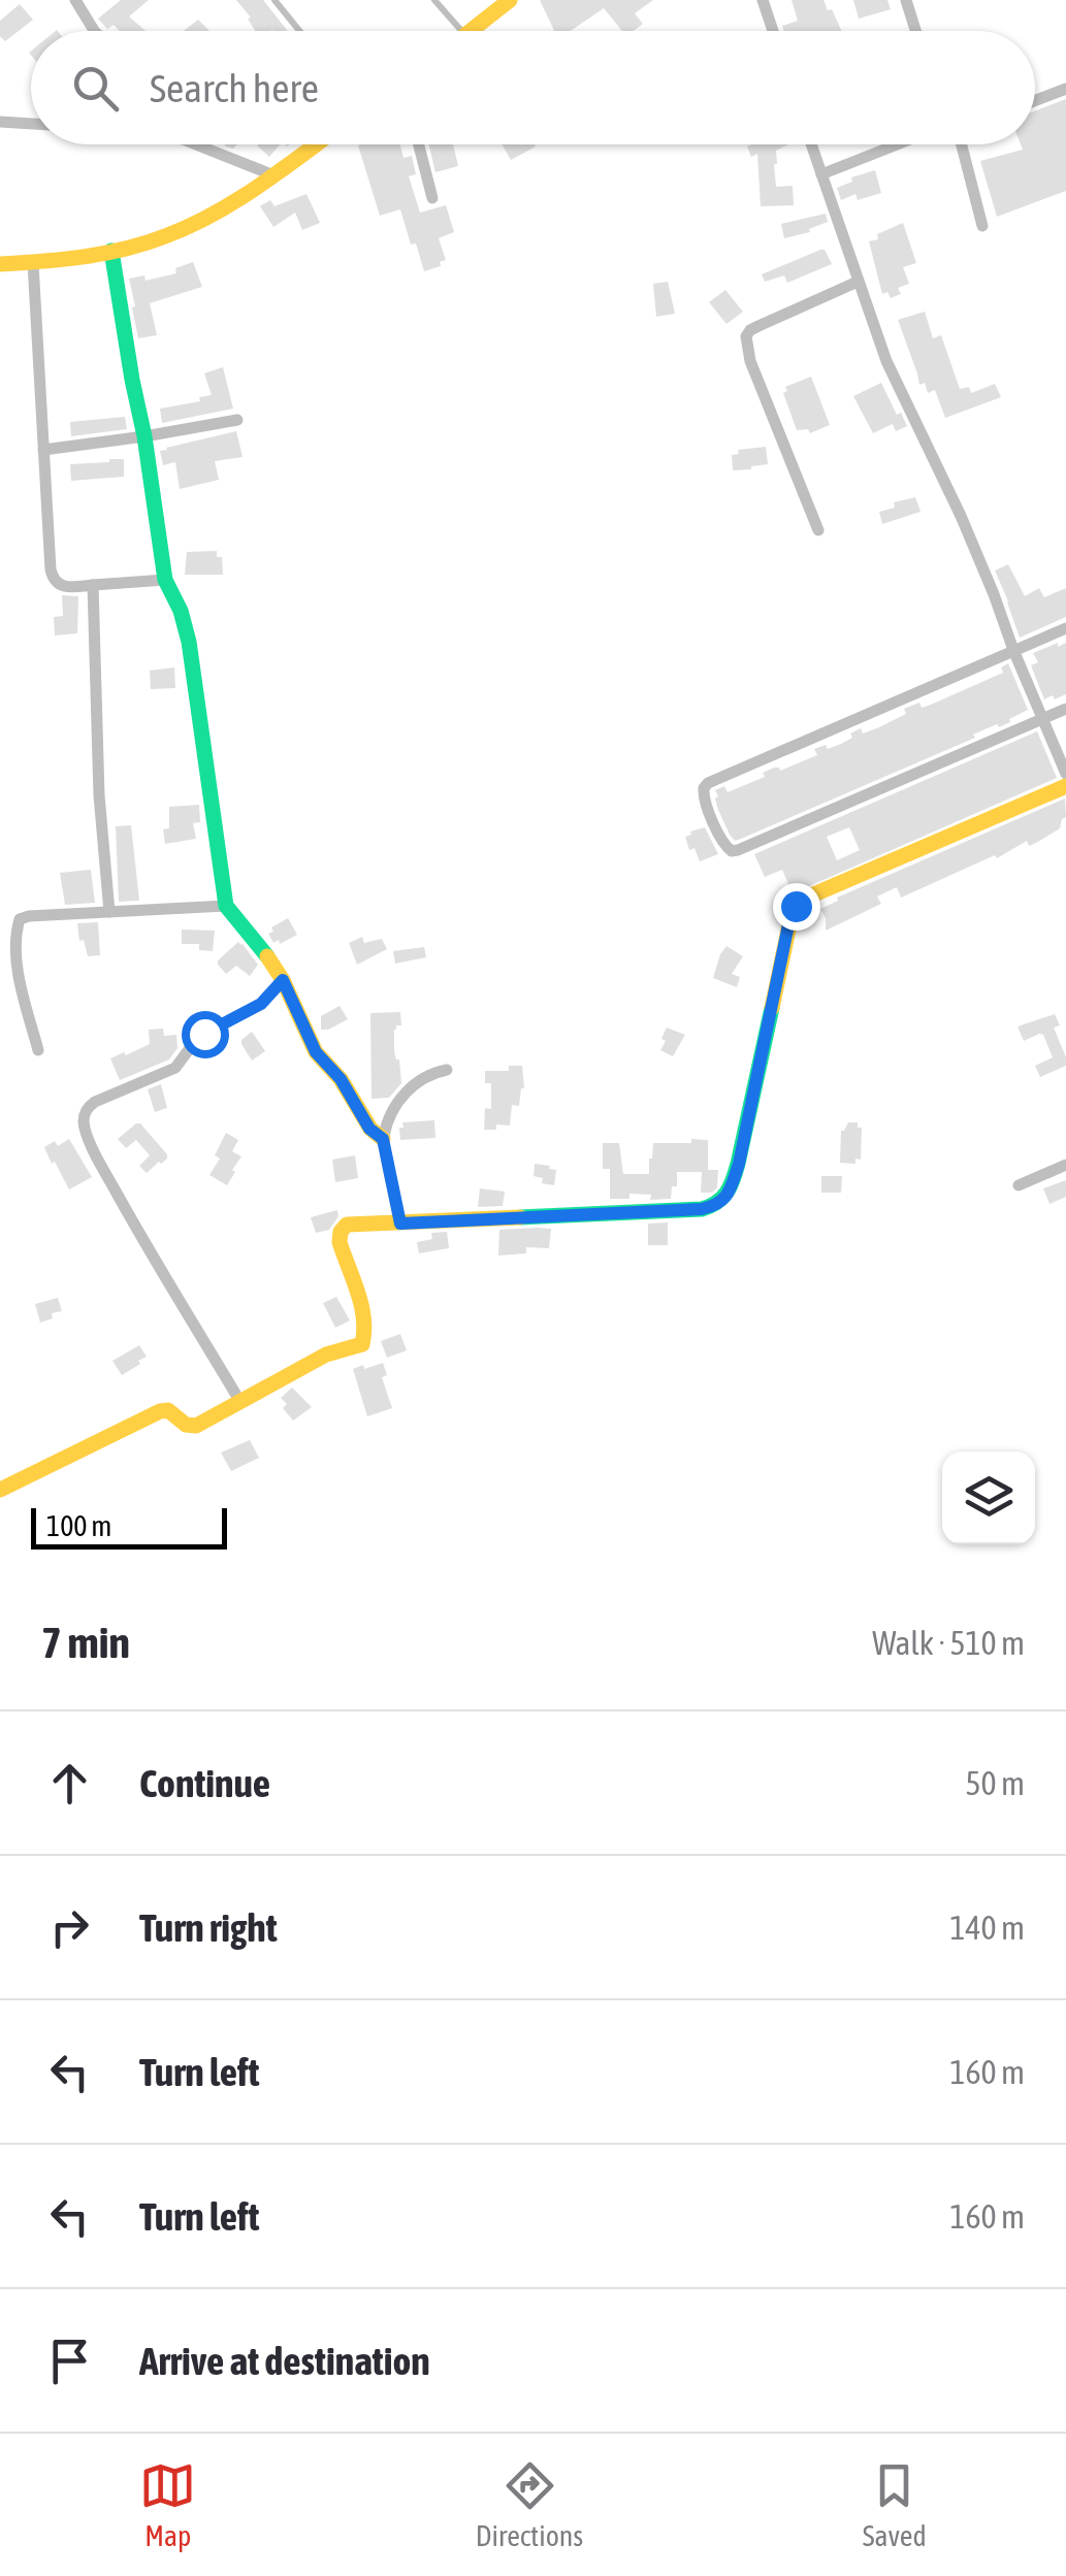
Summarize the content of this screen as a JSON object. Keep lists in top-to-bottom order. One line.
{"scale_bar":"100 m","page":{"search":"Search here","scale":"100 m","heading":["7 min","Walk · 510 m"],"list":[["Continue","50 m"],["Turn right","140 m"],["Turn left","160 m"],["Turn left","160 m"],"Arrive at destination"],"nav":["Map","Directions","Saved"]}}
